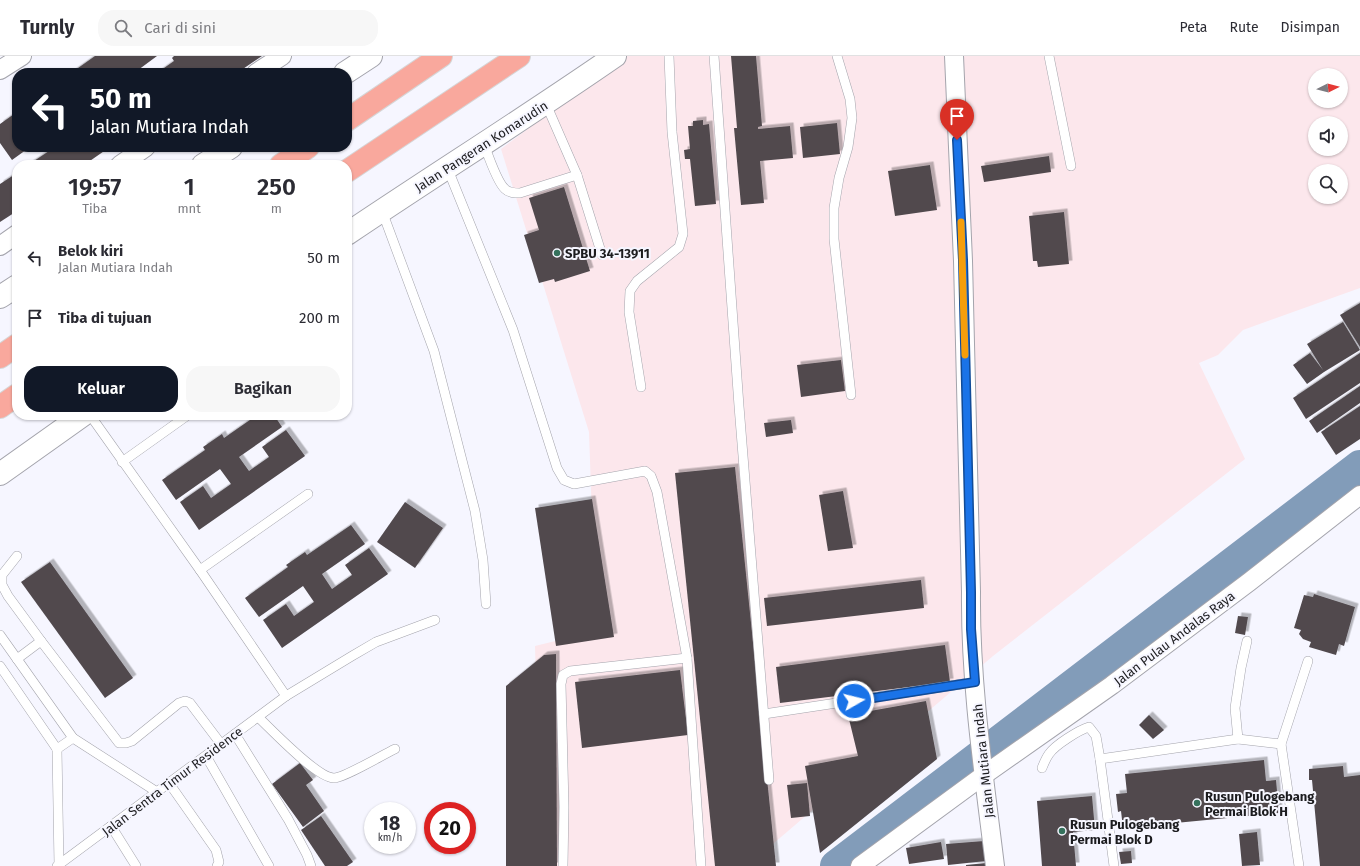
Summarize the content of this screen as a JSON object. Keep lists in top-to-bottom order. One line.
{"streets":{"street":["Jalan Pangeran Komarudin","Jalan Pulau Andalas Raya","Jalan Mutiara Indah"],"lane":["Jalan Sentra Timur Residence"]},"crossings":[["Jalan Pulau Andalas Raya","Jalan Mutiara Indah"]],"places":["SPBU 34-13911","Rusun Pulogebang Permai Blok H","Rusun Pulogebang Permai Blok D"],"north":"right","page":{"header":"Turnly","search":"Cari di sini","nav":["Peta","Rute","Disimpan"],"turn":["50 m","Jalan Mutiara Indah"],"eta":["19:57","Tiba","1","mnt","250","m"],"list":[{"name":"Belok kiri","note":"Jalan Mutiara Indah","value":"50 m"},{"name":"Tiba di tujuan","value":"200 m"}],"buttons":["Keluar","Bagikan"],"speed":"18 km/h","limit":"20"}}
